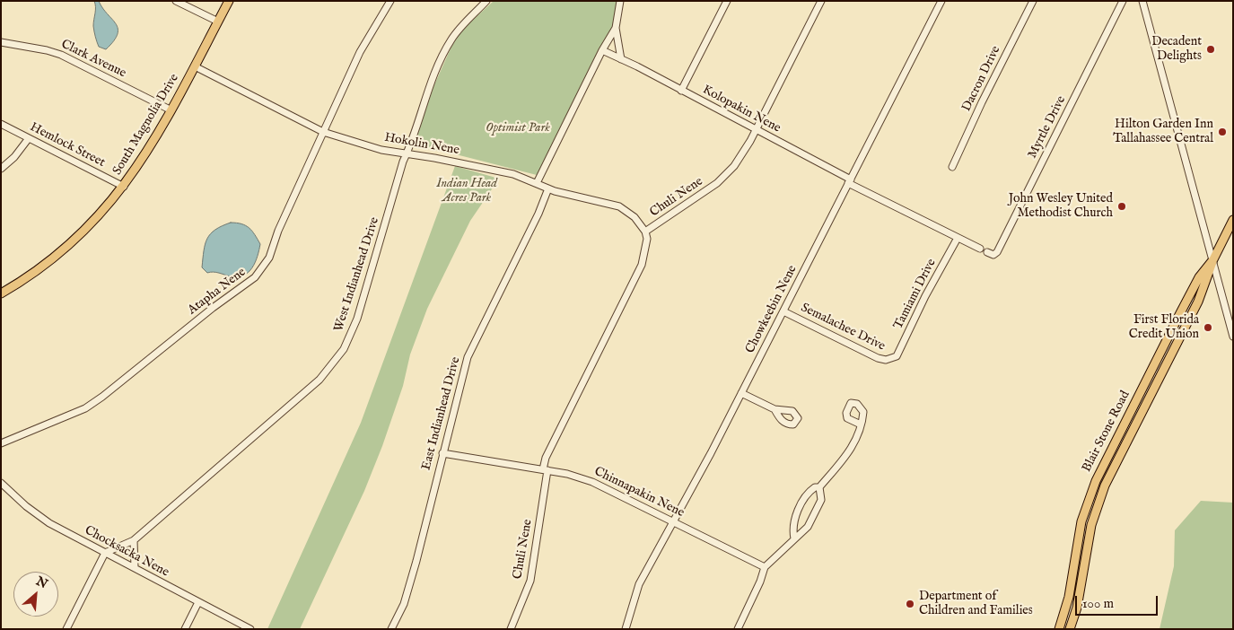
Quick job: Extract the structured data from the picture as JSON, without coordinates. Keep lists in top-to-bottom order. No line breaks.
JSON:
{"streets":{"main road":["South Magnolia Drive","Blair Stone Road"],"street":["Clark Avenue","Dacron Drive","Kolopakin Nene","Myrtle Drive","Hokolin Nene","Hemlock Street","Chuli Nene","West Indianhead Drive","Atapha Nene","Tamiami Drive","Chowkeebin Nene","Semalachee Drive","East Indianhead Drive","Chinnapakin Nene","Chocksacka Nene"]},"crossings":[["Clark Avenue","South Magnolia Drive"],["Kolopakin Nene","Chuli Nene"],["Kolopakin Nene","Tamiami Drive"],["Kolopakin Nene","Chowkeebin Nene"],["South Magnolia Drive","Hokolin Nene"],["South Magnolia Drive","Hemlock Street"],["Hokolin Nene","Chuli Nene"],["Hokolin Nene","West Indianhead Drive"],["Hokolin Nene","Atapha Nene"],["Hokolin Nene","East Indianhead Drive"],["Chuli Nene","Chinnapakin Nene"],["West Indianhead Drive","Chocksacka Nene"],["Tamiami Drive","Semalachee Drive"],["Chowkeebin Nene","Semalachee Drive"],["Chowkeebin Nene","Chinnapakin Nene"],["East Indianhead Drive","Chinnapakin Nene"]],"parks":["Optimist Park","Indian Head Acres Park"],"places":["Decadent Delights","Hilton Garden Inn Tallahassee Central","John Wesley United Methodist Church","First Florida Credit Union","Department of Children and Families"],"scale_bar":"100 m","north":"top right"}
